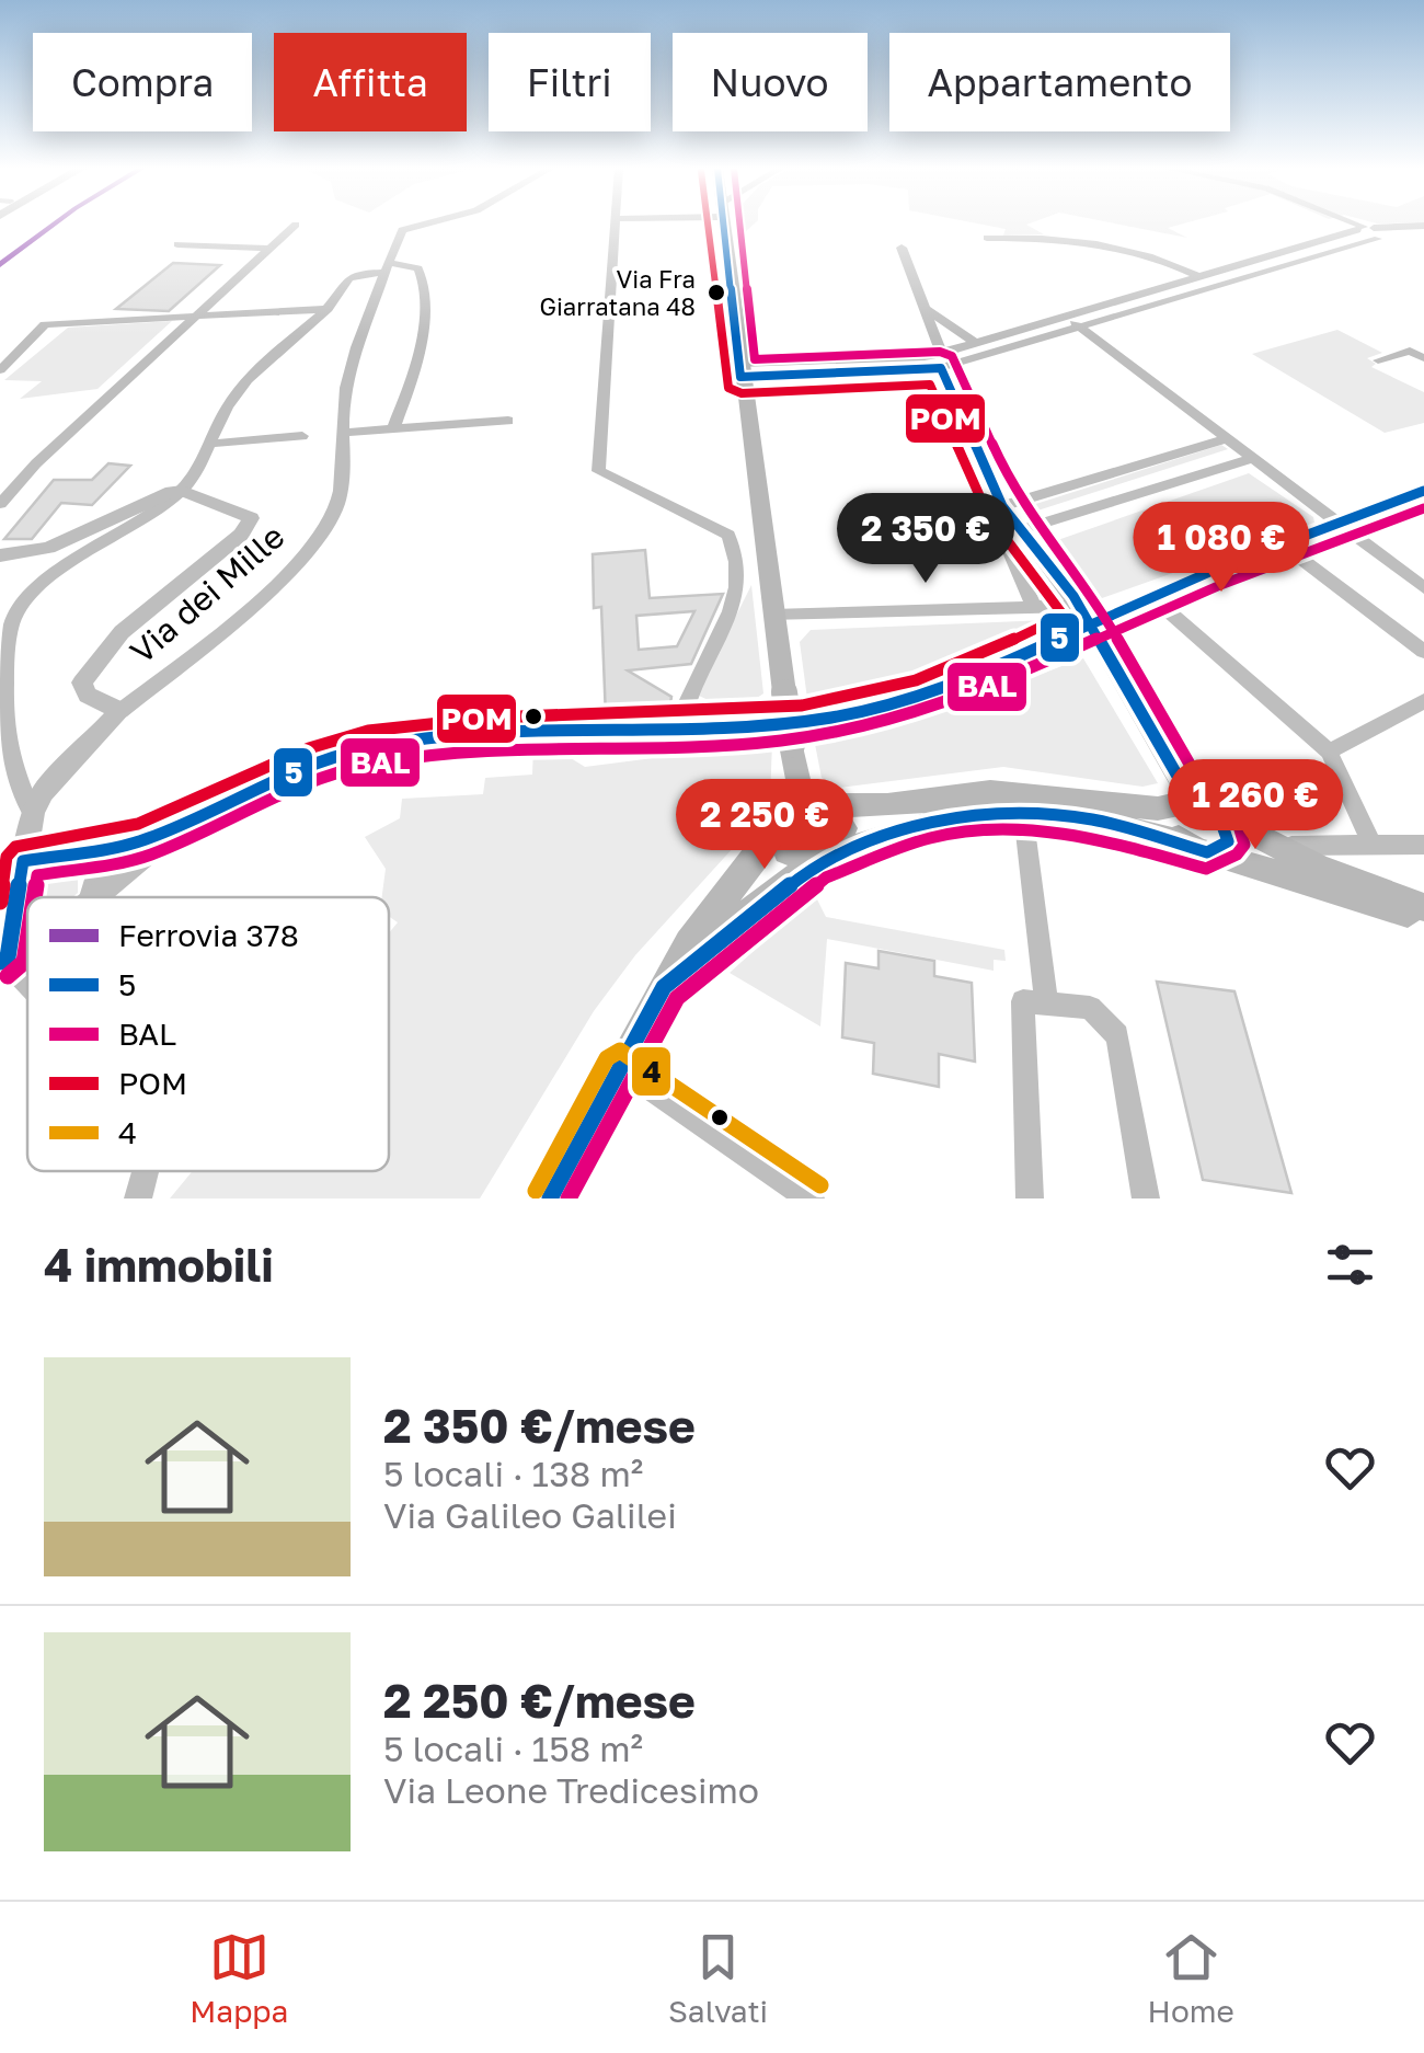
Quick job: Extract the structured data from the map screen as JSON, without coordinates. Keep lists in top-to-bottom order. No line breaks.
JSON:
{"streets":{"street":["Via dei Mille"]},"places":["Via Fra Giarratana 48"],"lines":["rail line 378","transit line 5","transit line BAL","transit line POM","transit line 4"],"legend":["Ferrovia 378","5","BAL","POM","4"],"page":{"chip":["Compra","Affitta","Filtri","Nuovo","Appartamento"],"price":["2 350 €","1 080 €","1 260 €","2 250 €"],"heading":"4 immobili","list":[{"name":"2 350 €/mese","note":"5 locali · 138 m² · Via Galileo Galilei"},{"name":"2 250 €/mese","note":"5 locali · 158 m² · Via Leone Tredicesimo"}],"tabs":["Mappa","Salvati","Home"]}}
